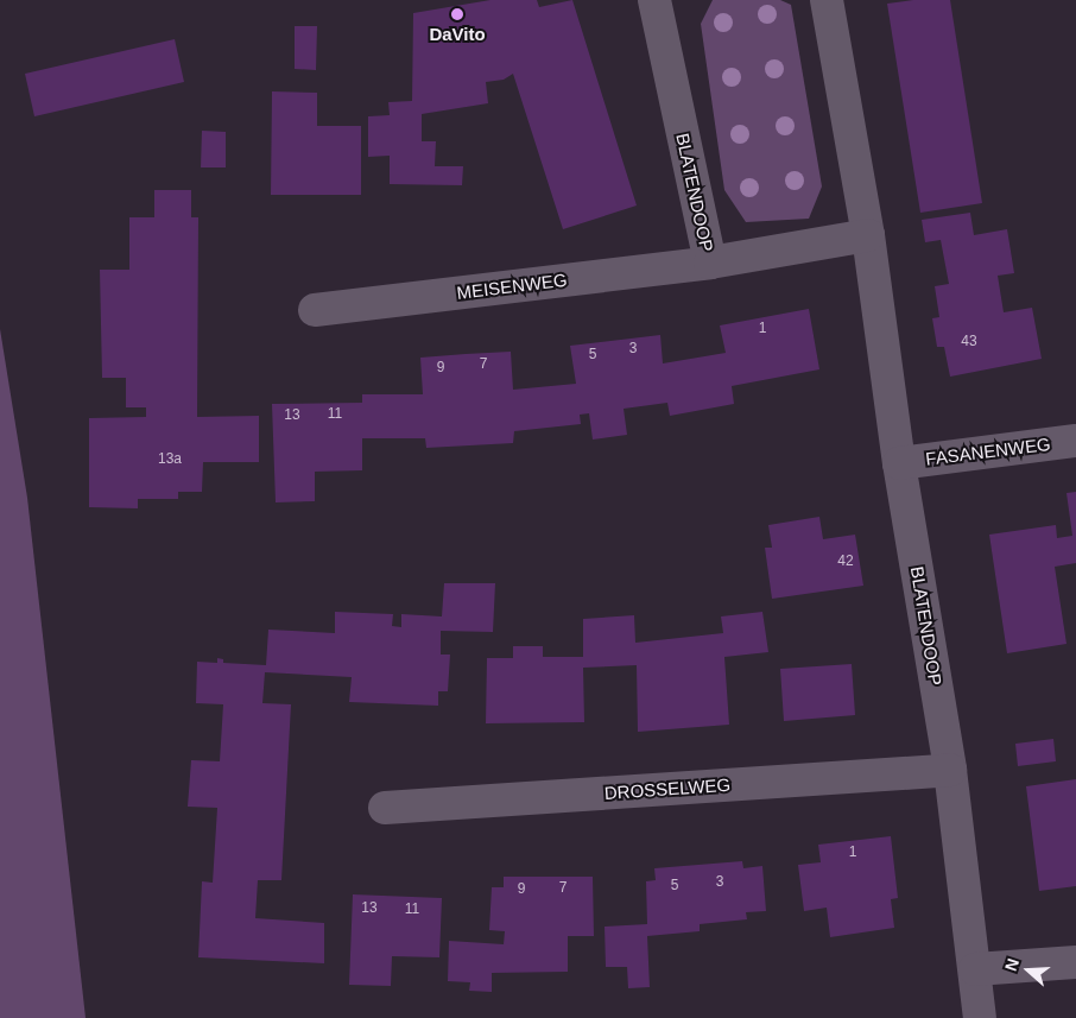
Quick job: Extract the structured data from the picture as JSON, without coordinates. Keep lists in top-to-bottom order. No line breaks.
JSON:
{"streets":{"street":["BLATENDOOP","MEISENWEG","FASANENWEG","DROSSELWEG"]},"crossings":[["BLATENDOOP","MEISENWEG"],["BLATENDOOP","FASANENWEG"],["BLATENDOOP","DROSSELWEG"]],"places":["DaVito"],"house_numbers":["1","43","3","5","7","9","11","13","13a","42","1","3","5","7","9","13","11"],"north":"left"}
